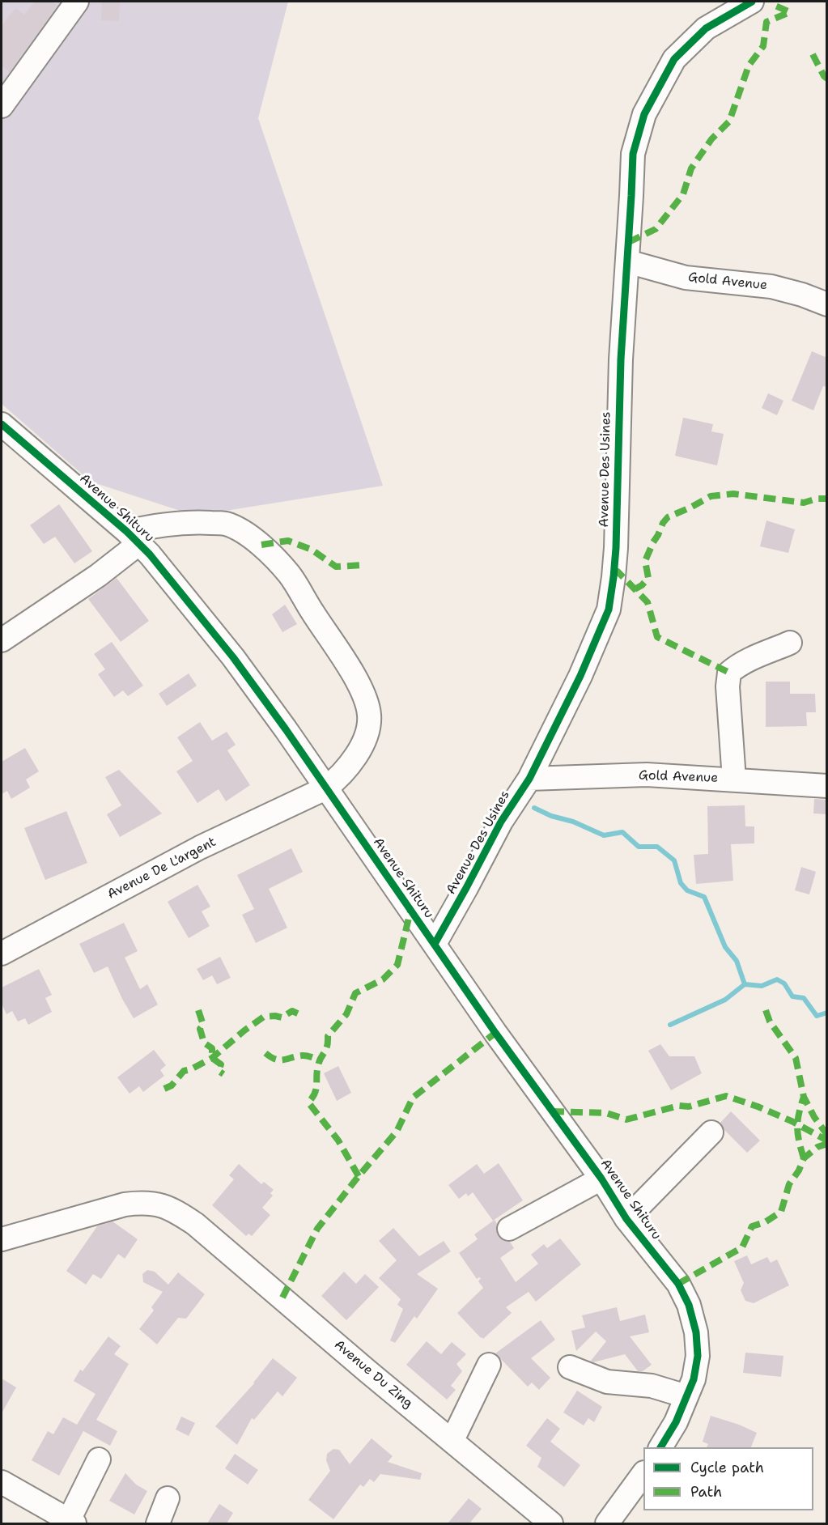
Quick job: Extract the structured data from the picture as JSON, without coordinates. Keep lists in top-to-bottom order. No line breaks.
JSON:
{"streets":{"street":["Gold Avenue","Avenue Des Usines","Avenue Shituru","Avenue De L'argent","Avenue Du Zing"]},"crossings":[["Gold Avenue","Avenue Des Usines"],["Avenue Des Usines","Avenue Shituru"],["Avenue Shituru","Avenue De L'argent"]],"legend":["Cycle path","Path"]}
